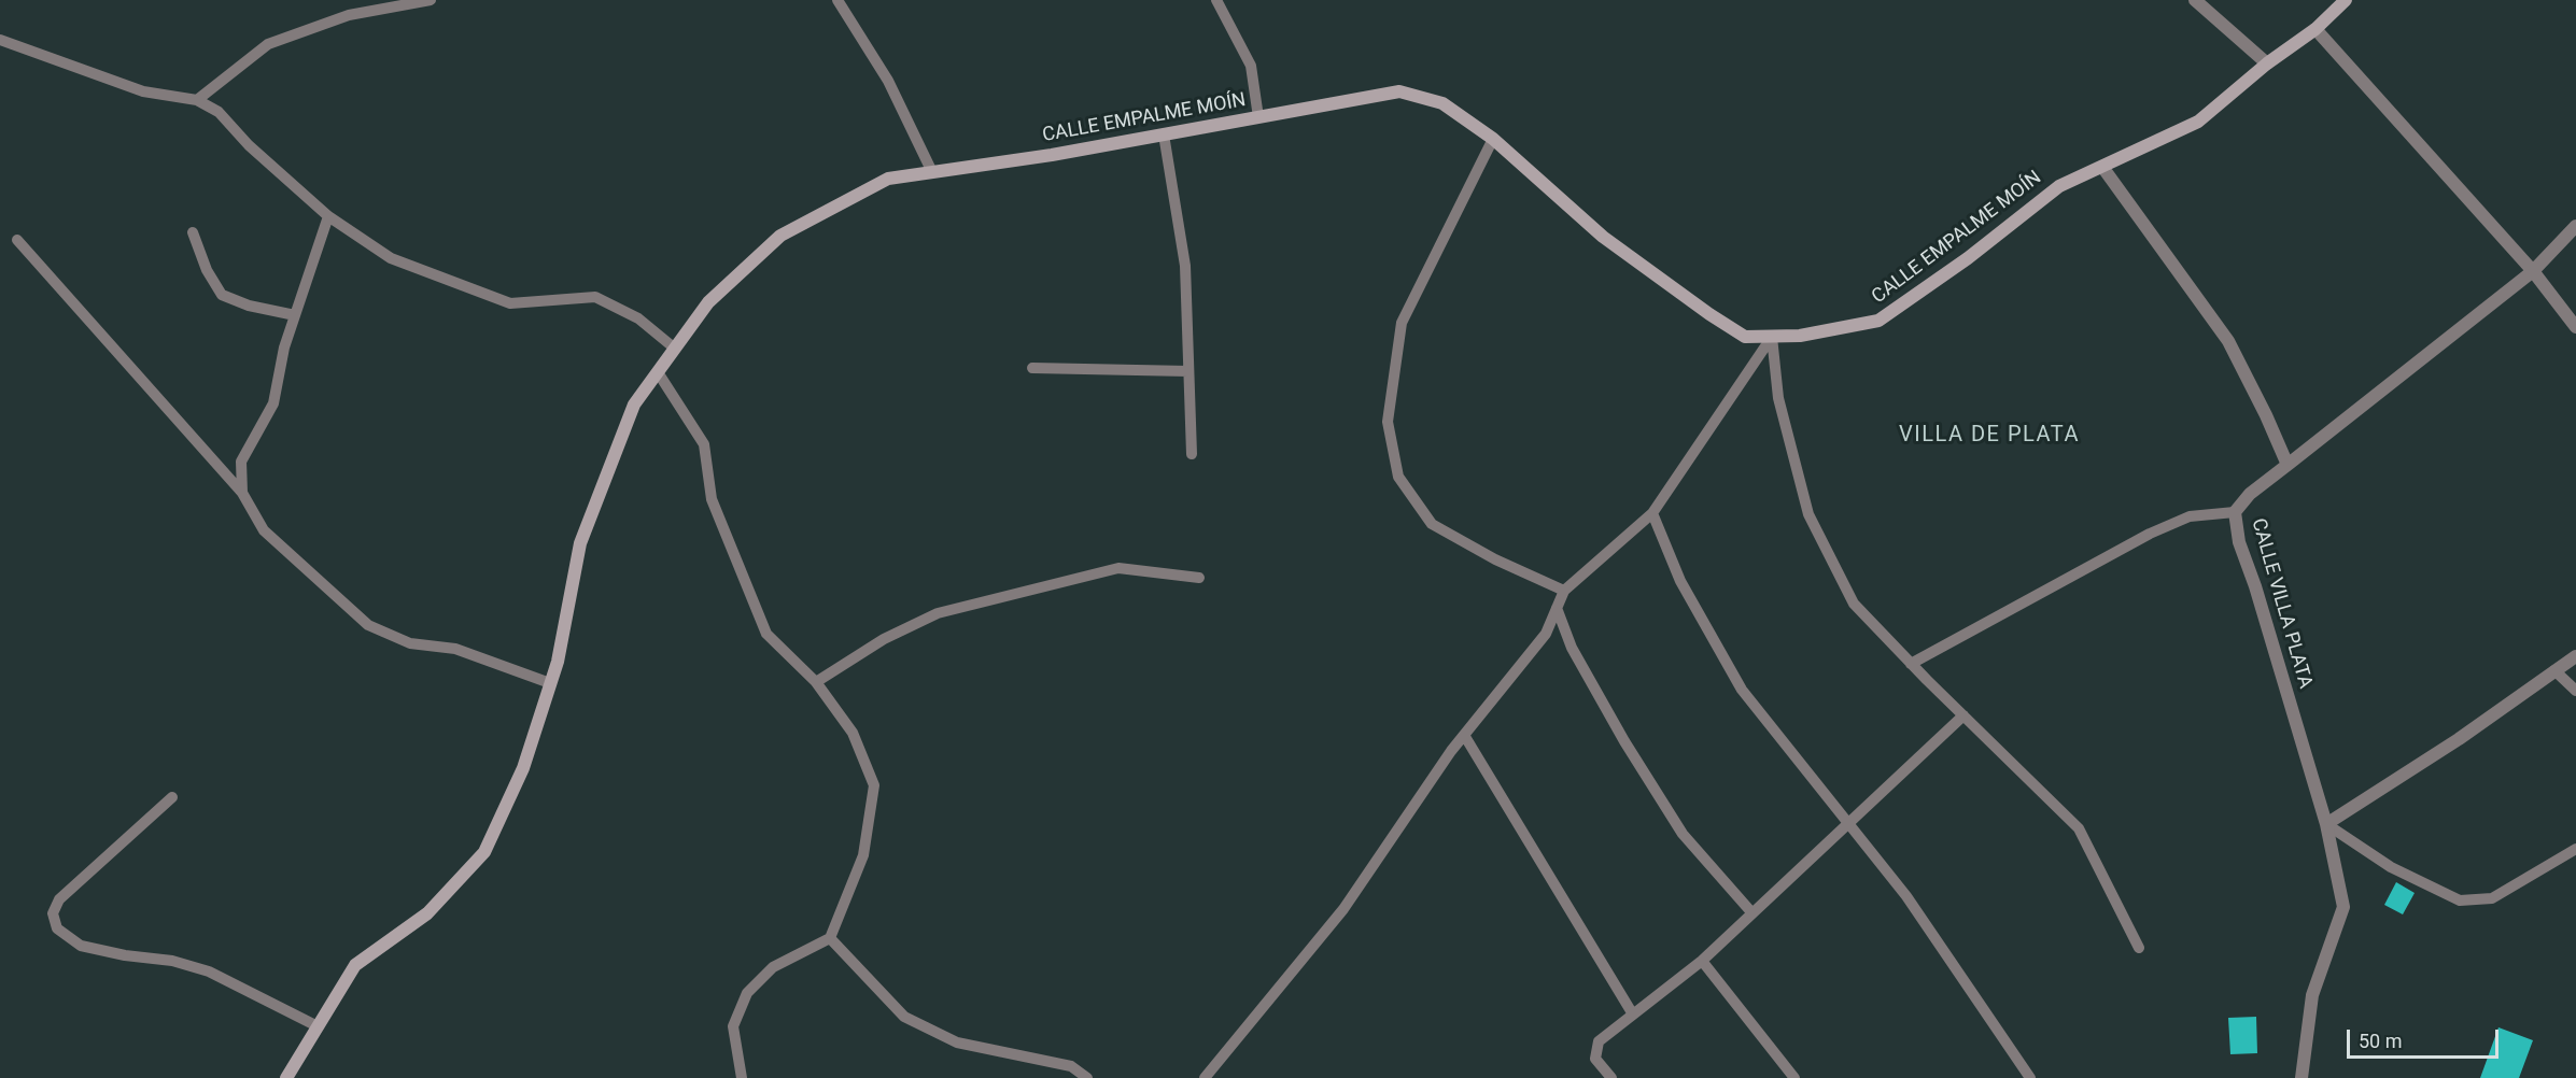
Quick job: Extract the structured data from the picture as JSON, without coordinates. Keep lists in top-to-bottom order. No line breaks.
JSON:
{"streets":{"street":["CALLE EMPALME MOÍN","CALLE VILLA PLATA"]},"districts":["VILLA DE PLATA"],"scale_bar":"50 m"}
